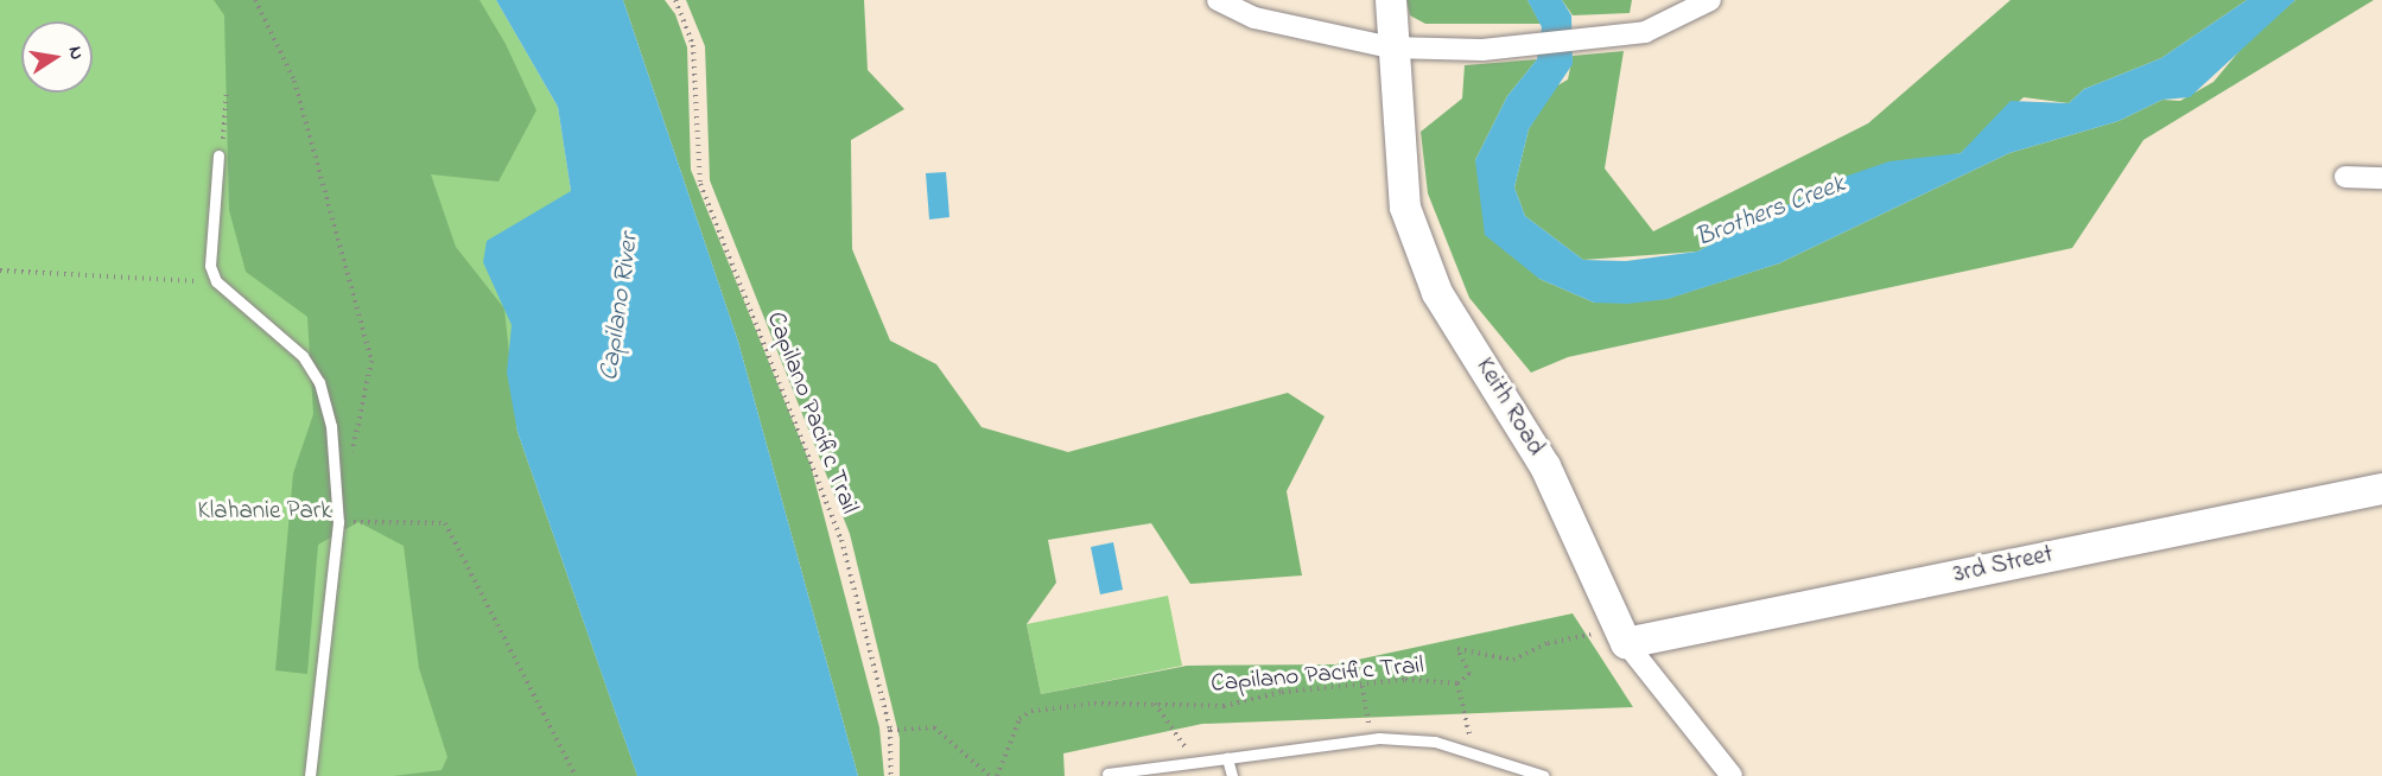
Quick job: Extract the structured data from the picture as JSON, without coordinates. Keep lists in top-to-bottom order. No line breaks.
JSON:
{"streets":{"street":["Keith Road","3rd Street"],"path":["Capilano Pacific Trail"]},"crossings":[["Keith Road","3rd Street"]],"water":["Brothers Creek","Capilano River"],"parks":["Klahanie Park"],"north":"right"}
